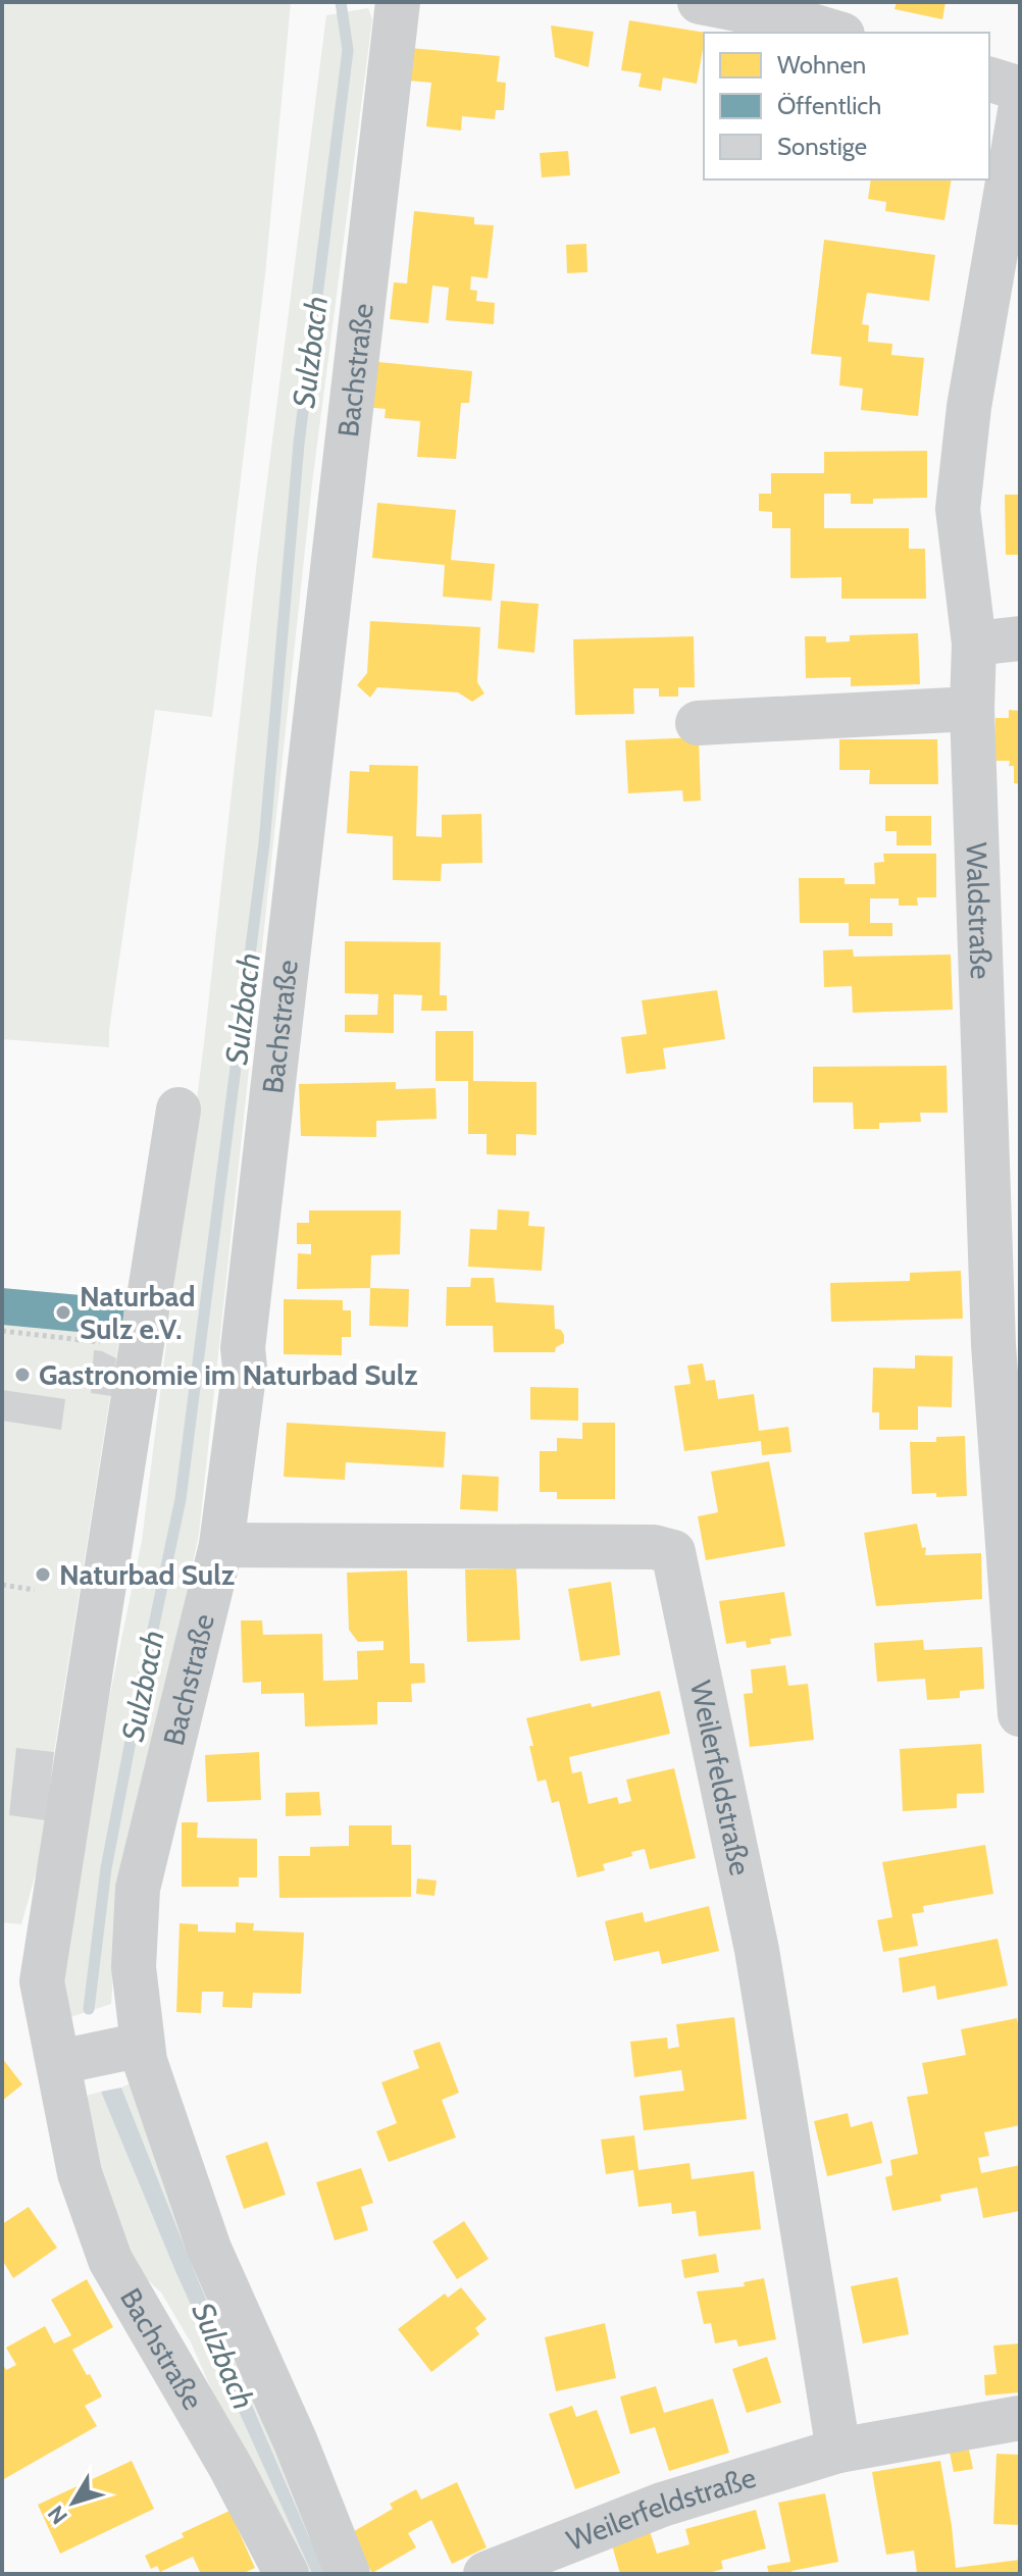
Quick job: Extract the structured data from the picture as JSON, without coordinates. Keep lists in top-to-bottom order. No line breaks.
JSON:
{"streets":{"street":["Bachstraße","Waldstraße","Weilerfeldstraße"]},"crossings":[["Bachstraße","Weilerfeldstraße"]],"water":["Sulzbach"],"places":["Naturbad Sulz e.V.","Gastronomie im Naturbad Sulz","Naturbad Sulz"],"legend":["Wohnen","Öffentlich","Sonstige"],"north":"bottom left"}
